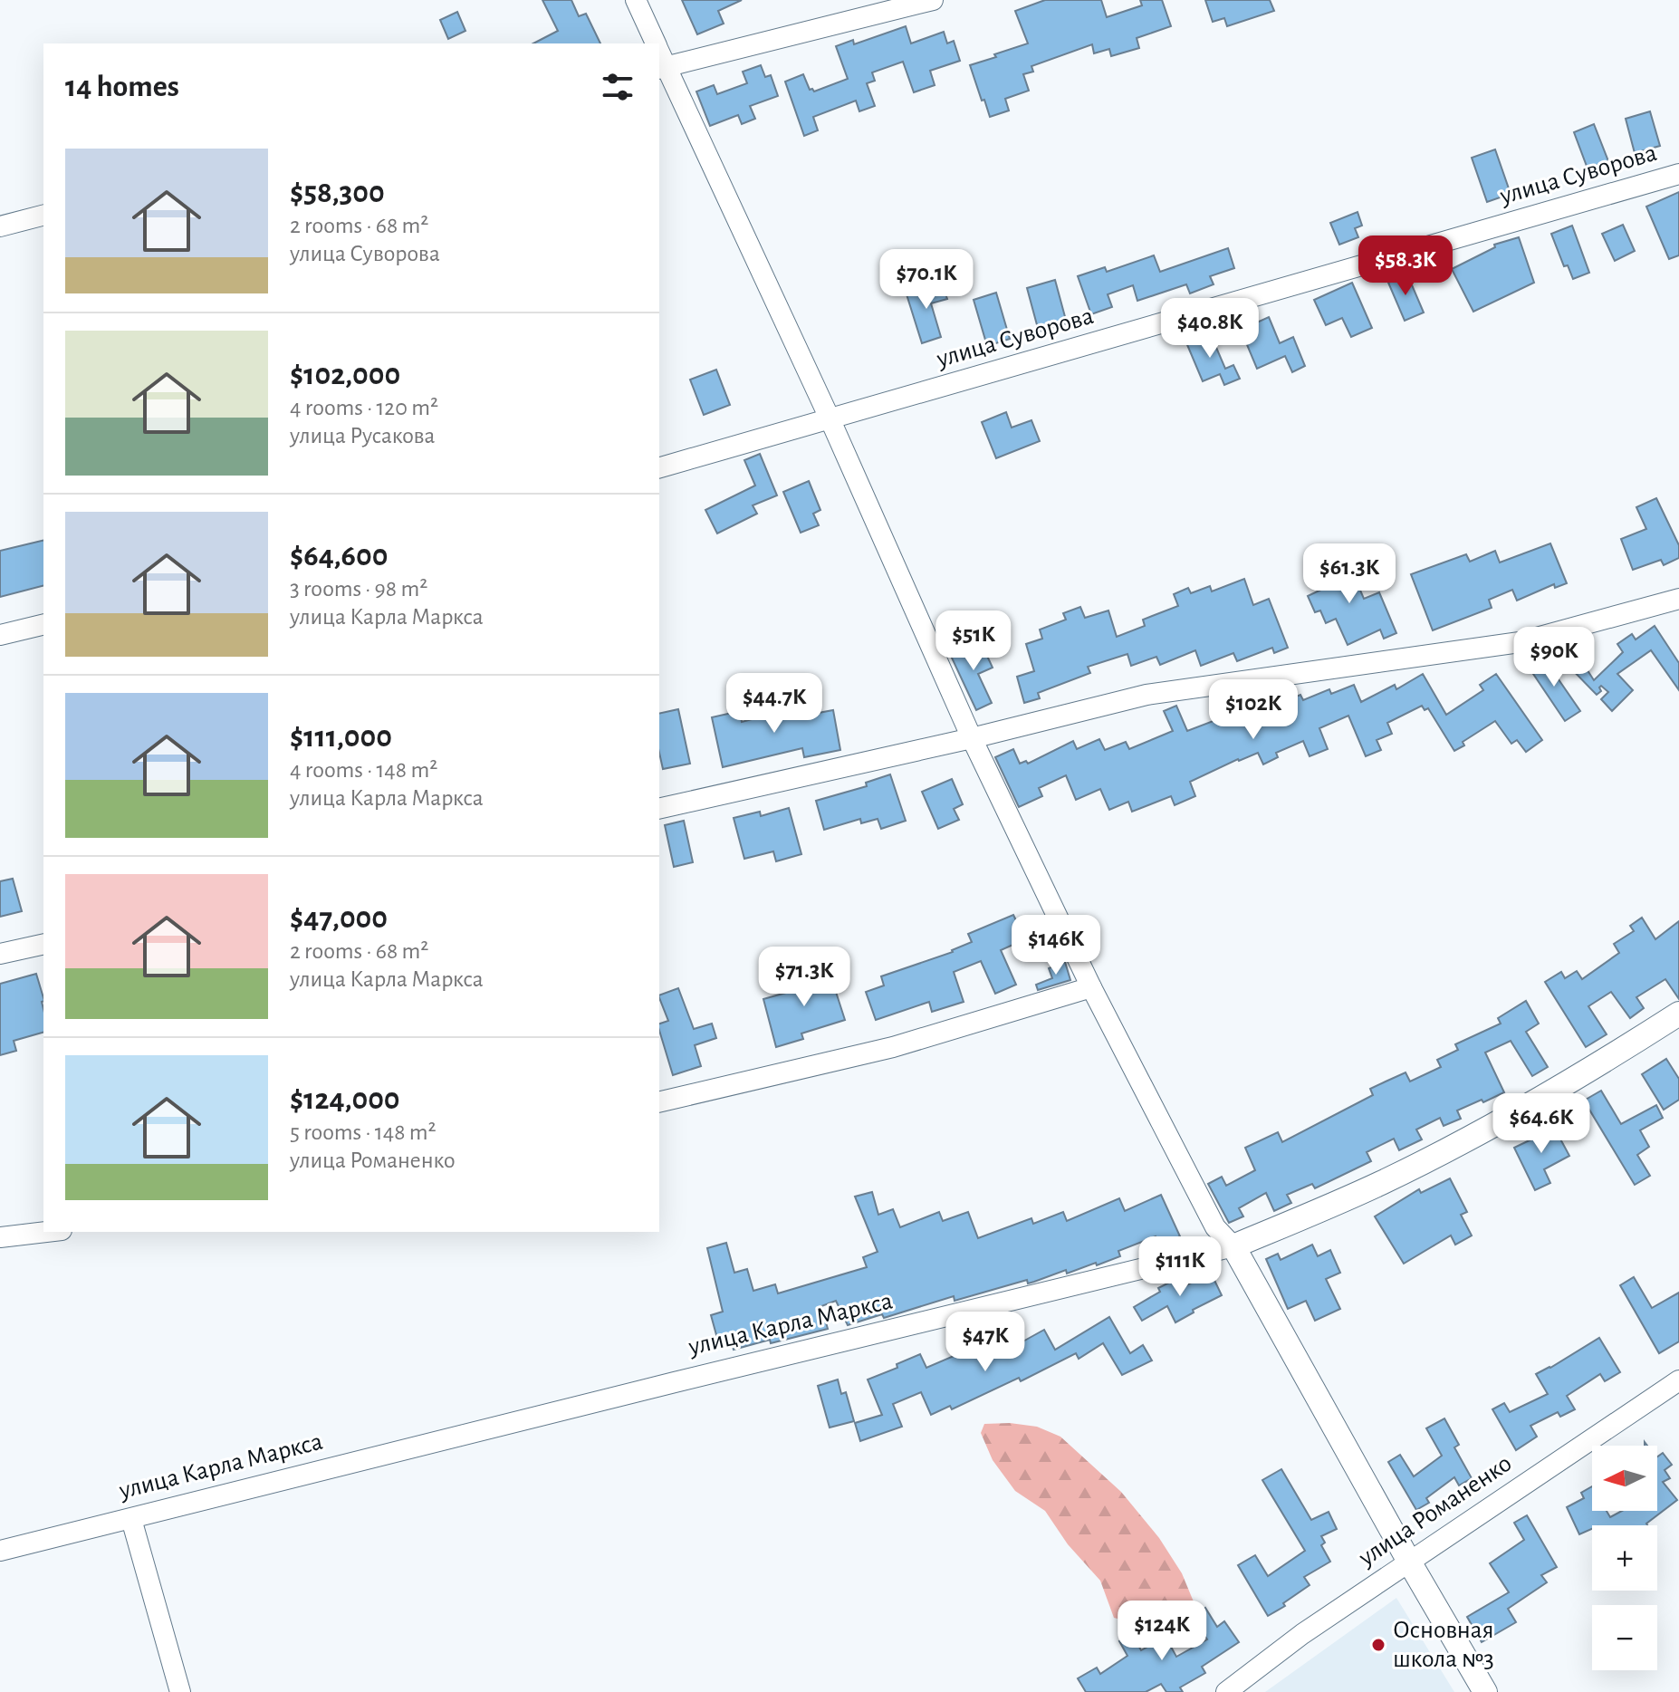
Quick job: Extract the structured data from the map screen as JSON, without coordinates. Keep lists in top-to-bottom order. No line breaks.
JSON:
{"streets":{"street":["улица Суворова","улица Карла Маркса","улица Романенко"]},"places":["Основная школа №3"],"north":"left","page":{"heading":"14 homes","list":[{"name":"$58,300","note":"2 rooms · 68 m² · улица Суворова"},{"name":"$102,000","note":"4 rooms · 120 m² · улица Русакова"},{"name":"$64,600","note":"3 rooms · 98 m² · улица Карла Маркса"},{"name":"$111,000","note":"4 rooms · 148 m² · улица Карла Маркса"},{"name":"$47,000","note":"2 rooms · 68 m² · улица Карла Маркса"},{"name":"$124,000","note":"5 rooms · 148 m² · улица Романенко"}],"price":["$58.3K","$70.1K","$40.8K","$61.3K","$51K","$90K","$44.7K","$102K","$146K","$71.3K","$64.6K","$111K","$47K","$124K"],"map_buttons":["+","−"]}}
